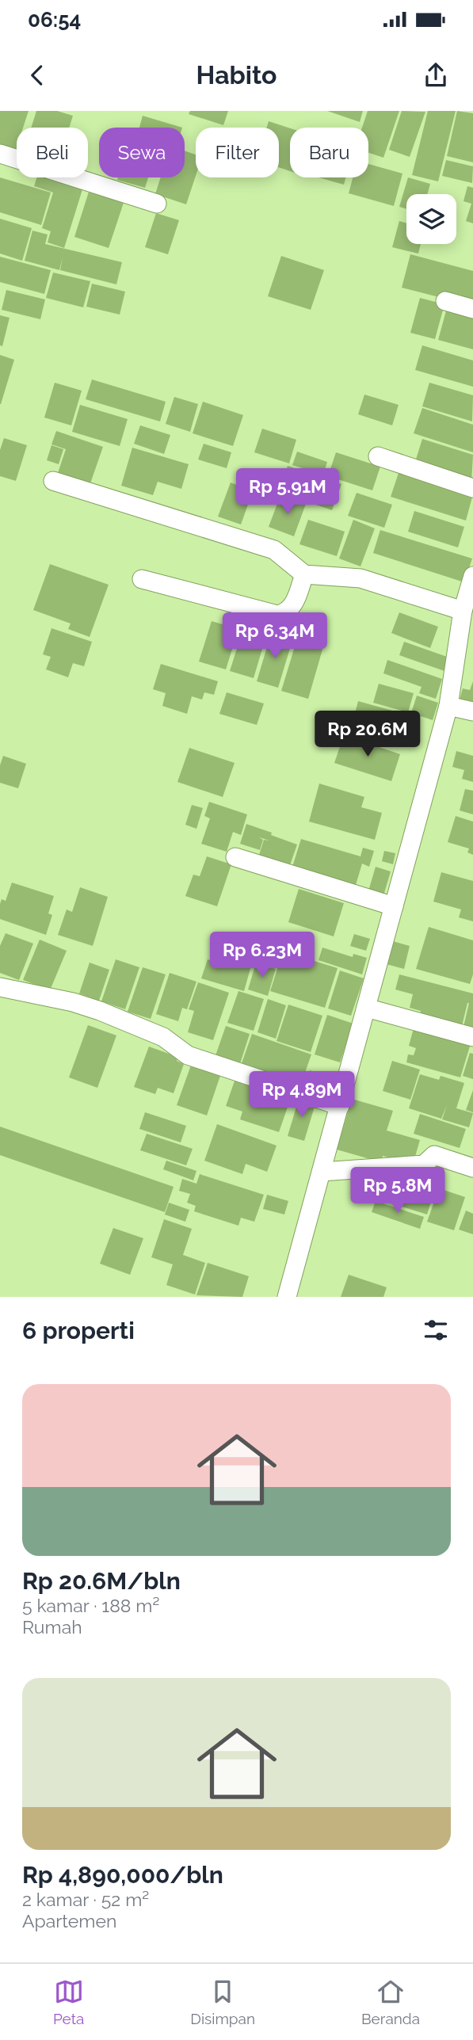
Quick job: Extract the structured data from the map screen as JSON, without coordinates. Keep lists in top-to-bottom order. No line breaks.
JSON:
{"page":{"status":"06:54","header":"Habito","chip":["Beli","Sewa","Filter","Baru"],"price":["Rp 5.91M","Rp 6.34M","Rp 20.6M","Rp 6.23M","Rp 4.89M","Rp 5.8M"],"heading":"6 properti","list":[{"name":"Rp 20.6M/bln","note":"5 kamar · 188 m² · Rumah"},{"name":"Rp 4,890,000/bln","note":"2 kamar · 52 m² · Apartemen"}],"tabs":["Peta","Disimpan","Beranda"]}}
